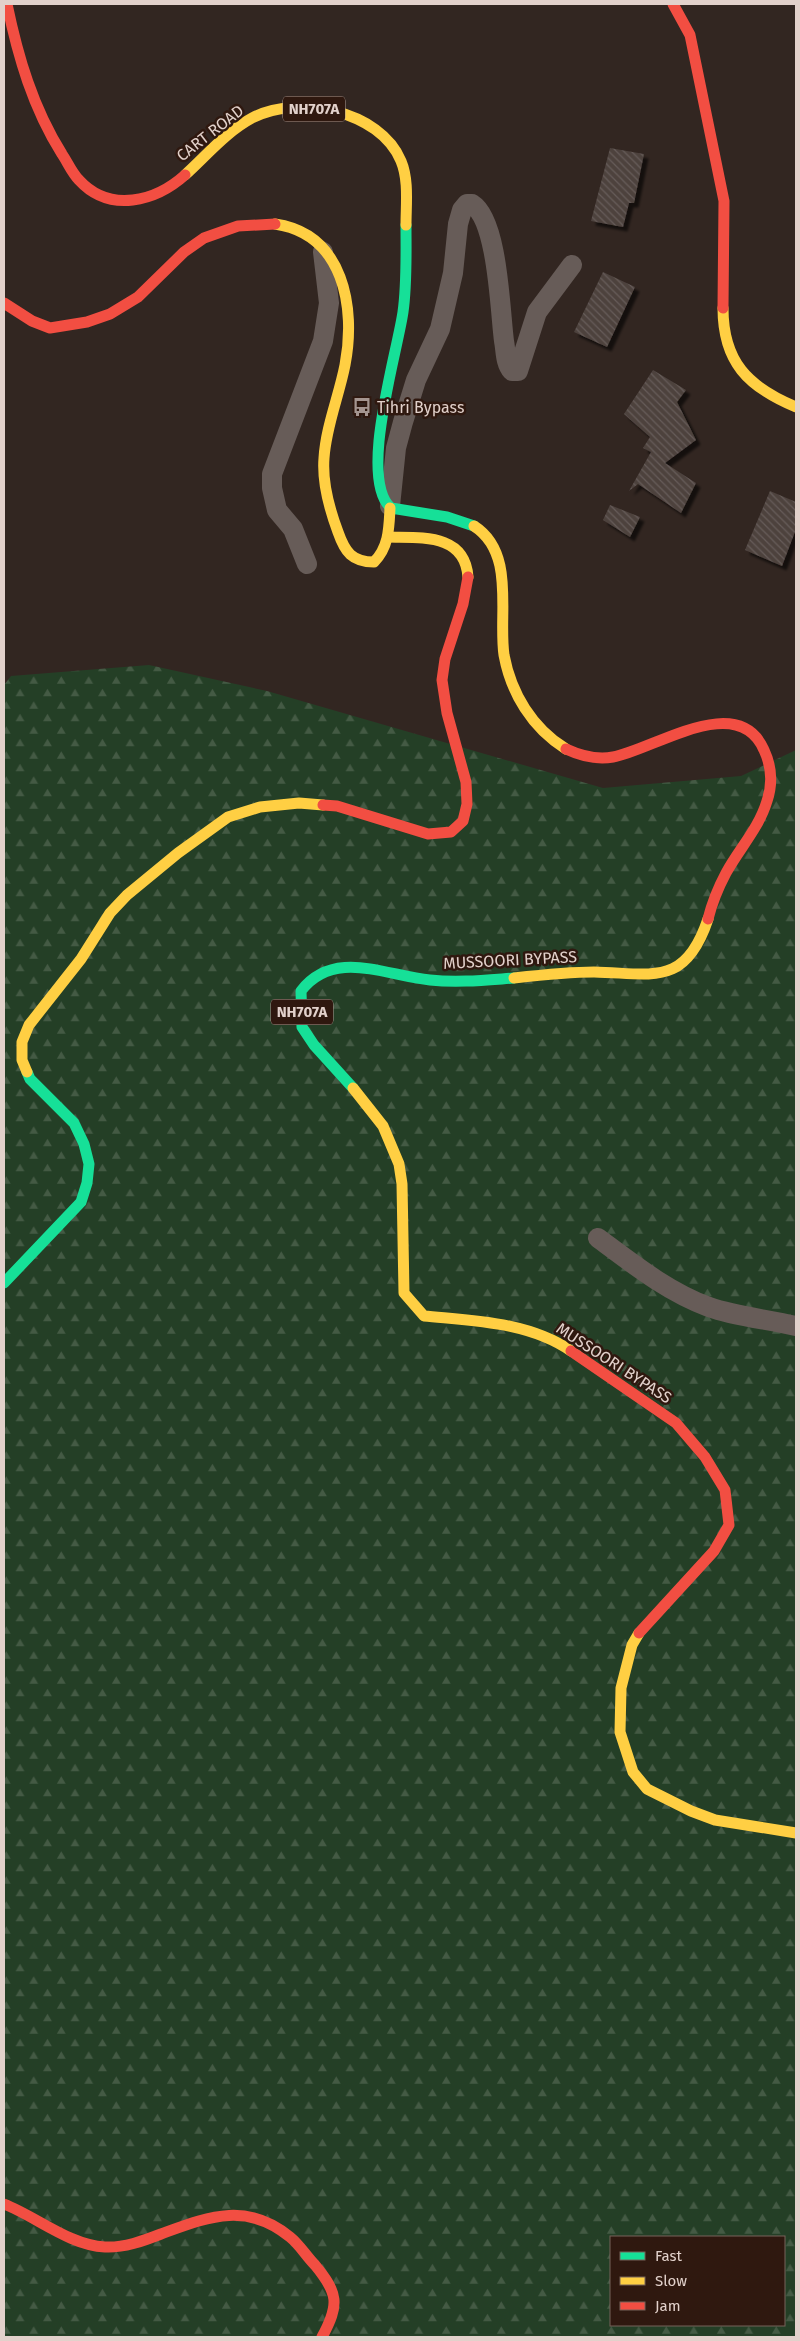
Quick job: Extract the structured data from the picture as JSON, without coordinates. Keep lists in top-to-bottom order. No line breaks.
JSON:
{"streets":{"main road":["NH707A","CART ROAD","MUSSOORI BYPASS"]},"crossings":[["CART ROAD","MUSSOORI BYPASS"]],"places":{"bus stop":["Tihri Bypass"]},"legend":["Fast","Slow","Jam"]}
